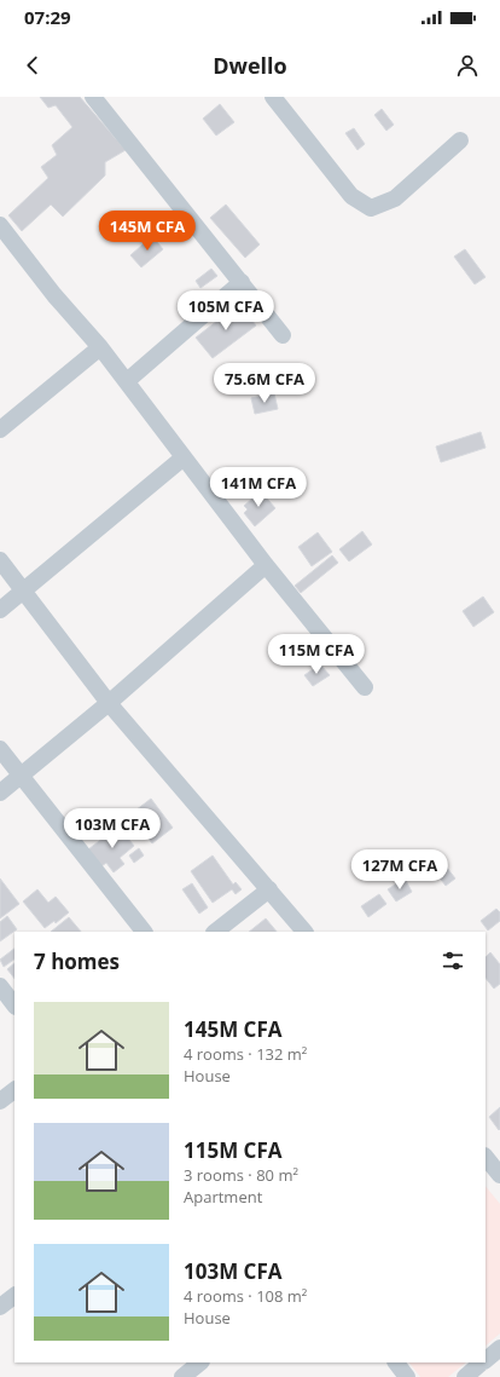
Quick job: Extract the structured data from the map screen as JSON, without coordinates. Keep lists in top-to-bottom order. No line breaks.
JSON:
{"page":{"status":"07:29","header":"Dwello","price":["145M CFA","105M CFA","75.6M CFA","141M CFA","115M CFA","103M CFA","127M CFA"],"heading":"7 homes","list":[{"name":"145M CFA","note":"4 rooms · 132 m² · House"},{"name":"115M CFA","note":"3 rooms · 80 m² · Apartment"},{"name":"103M CFA","note":"4 rooms · 108 m² · House"}]}}
